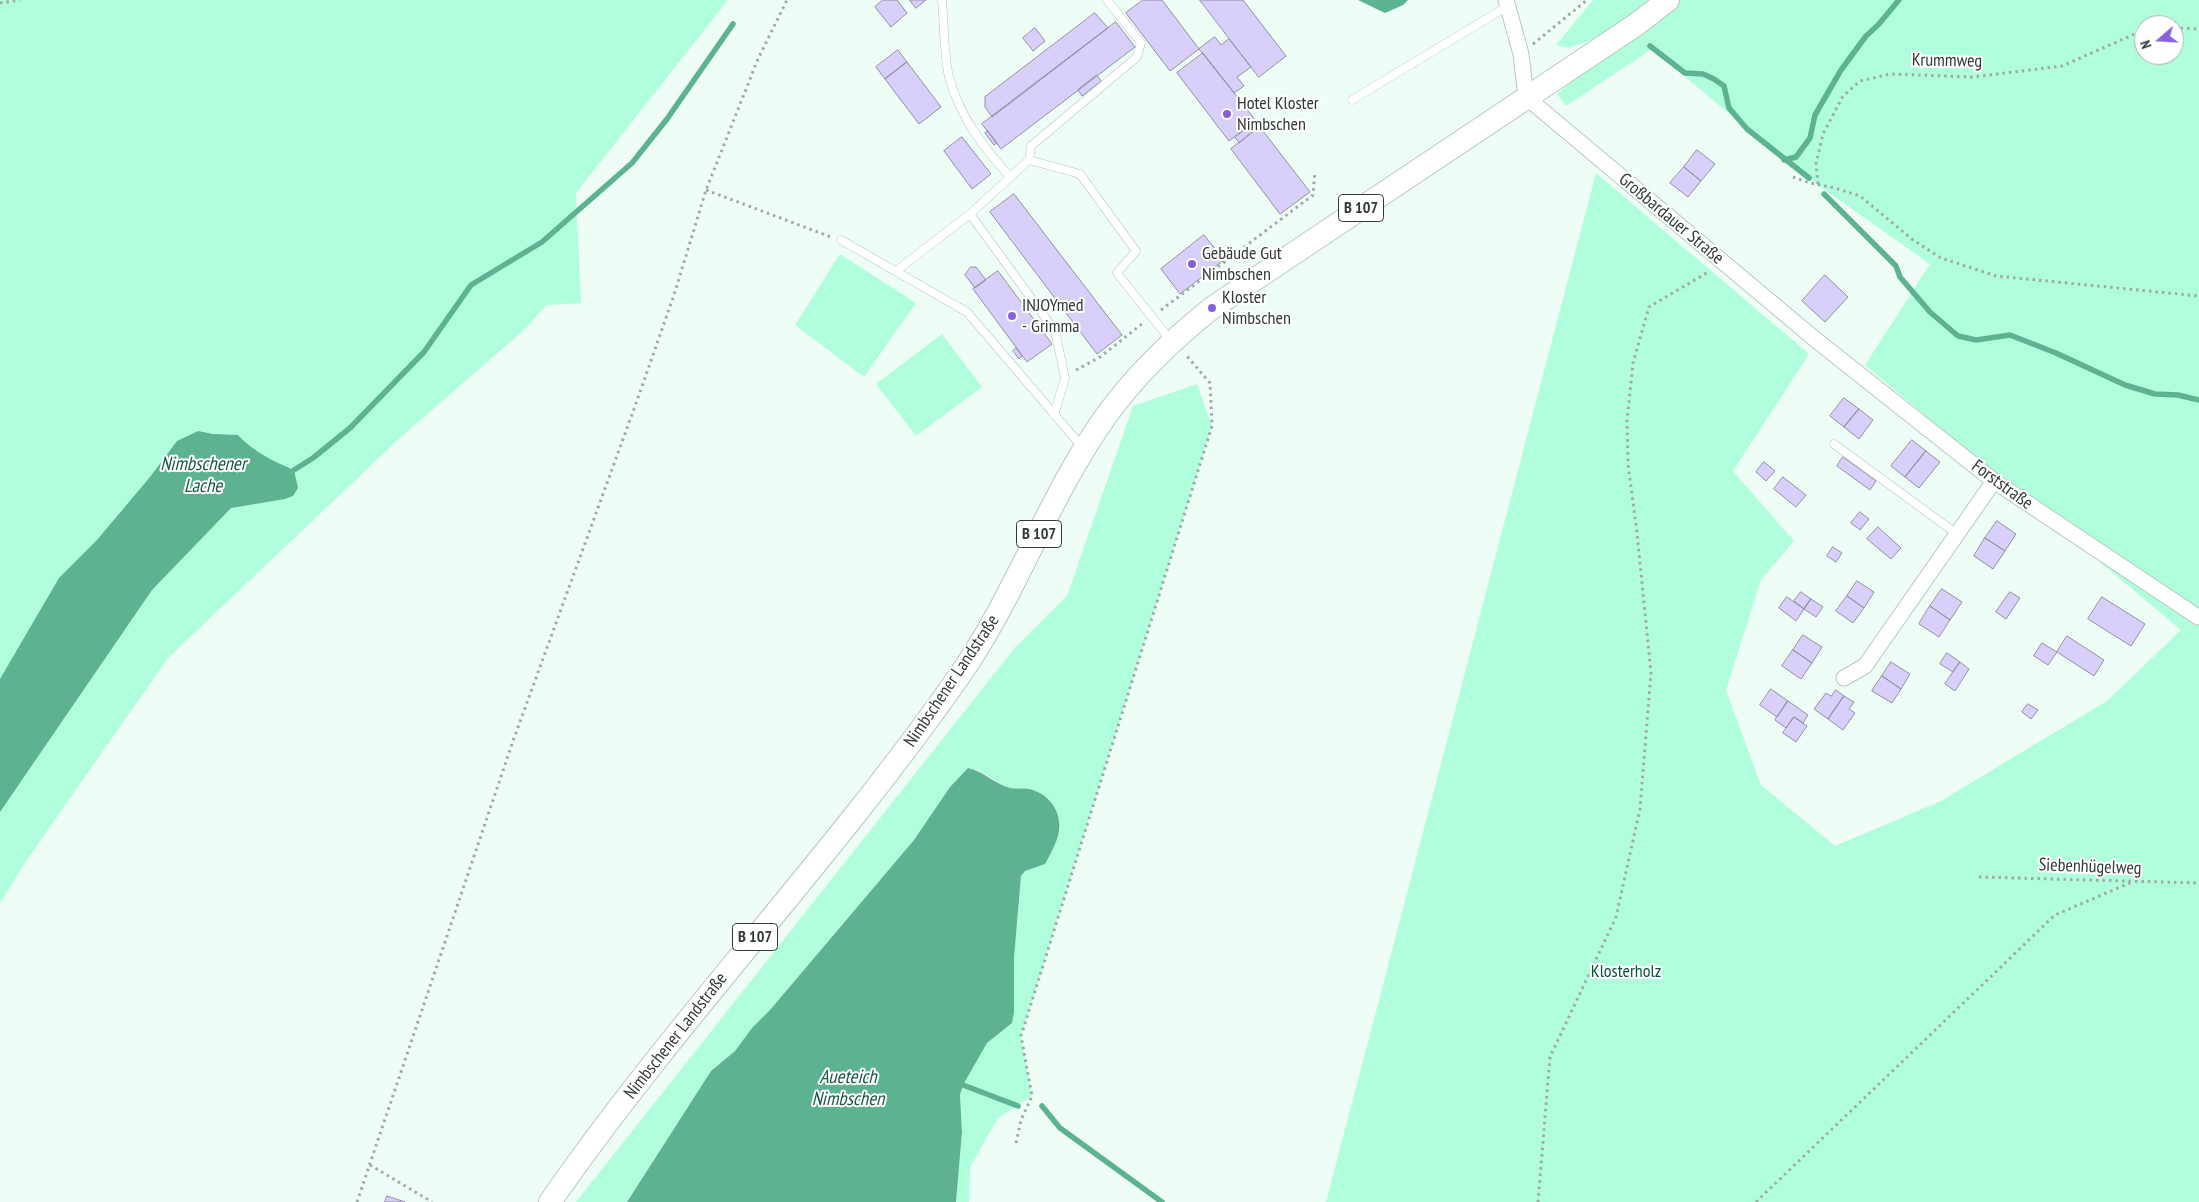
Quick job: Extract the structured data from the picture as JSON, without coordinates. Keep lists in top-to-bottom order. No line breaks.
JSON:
{"streets":{"main road":["B 107","Nimbschener Landstraße"],"street":["Großbardauer Straße","Forststraße"],"path":["Krummweg","Siebenhügelweg"]},"crossings":[["Großbardauer Straße","Forststraße"],["Großbardauer Straße","Nimbschener Landstraße"]],"water":["Nimbschener Lache","Aueteich Nimbschen"],"parks":["Klosterholz"],"places":["Hotel Kloster Nimbschen","Gebäude Gut Nimbschen","Kloster Nimbschen","INJOYmed - Grimma"],"north":"left"}
